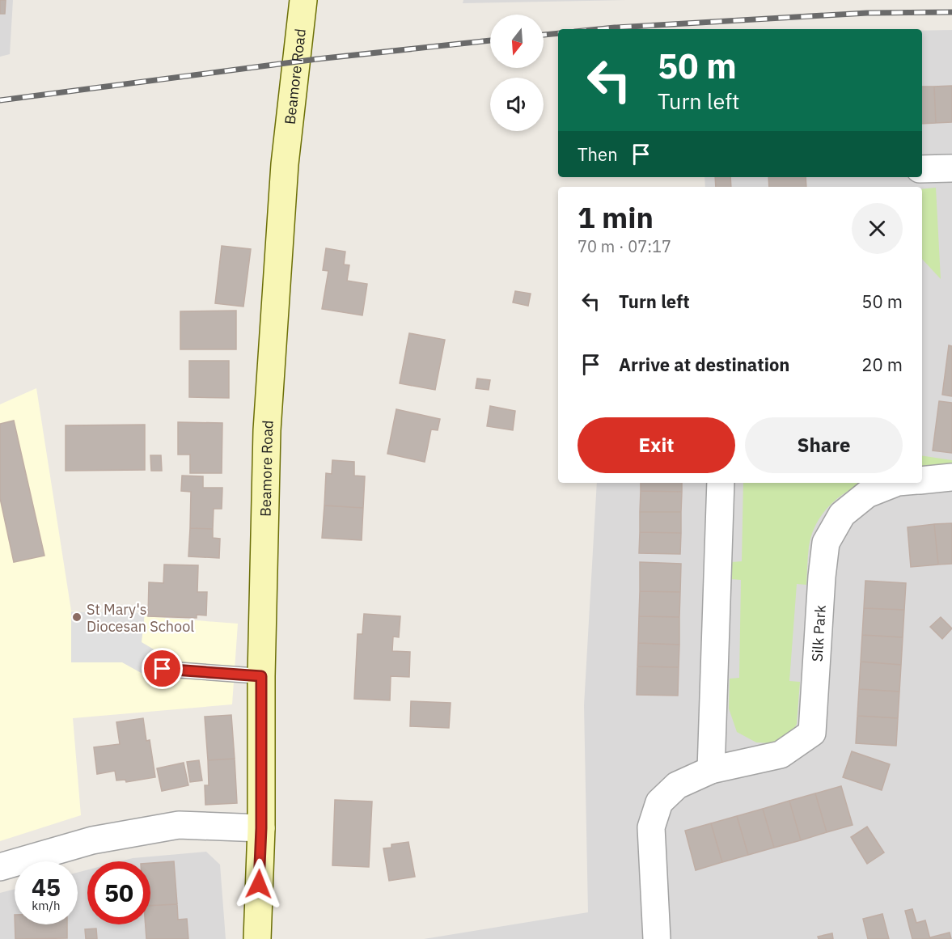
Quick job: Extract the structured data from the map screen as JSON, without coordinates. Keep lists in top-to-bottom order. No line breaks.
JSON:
{"streets":{"main road":["Beamore Road"],"street":["Silk Park"]},"places":["St Mary's Diocesan School"],"north":"bottom","page":{"turn":["50 m","Turn left"],"then":"Then","heading":["1 min","70 m · 07:17"],"list":[{"name":"Turn left","value":"50 m"},{"name":"Arrive at destination","value":"20 m"}],"buttons":["Exit","Share"],"speed":"45 km/h","limit":"50"}}
